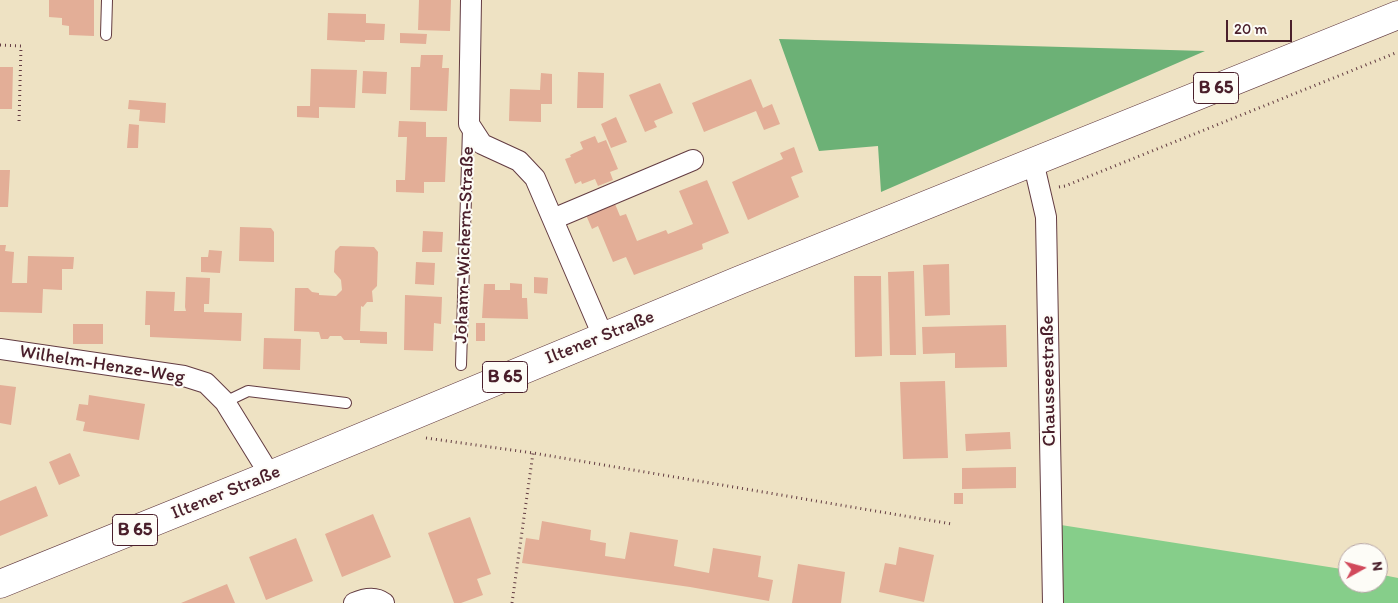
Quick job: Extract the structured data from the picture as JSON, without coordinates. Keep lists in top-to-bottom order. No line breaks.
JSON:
{"streets":{"main road":["B 65","Iltener Straße"],"street":["Johann-Wichern-Straße","Wilhelm-Henze-Weg","Chausseestraße"]},"crossings":[["B 65","Iltener Straße"],["B 65","Chausseestraße"],["Johann-Wichern-Straße","Iltener Straße"],["Iltener Straße","Wilhelm-Henze-Weg"],["Iltener Straße","Chausseestraße"]],"scale_bar":"20 m","north":"right"}
